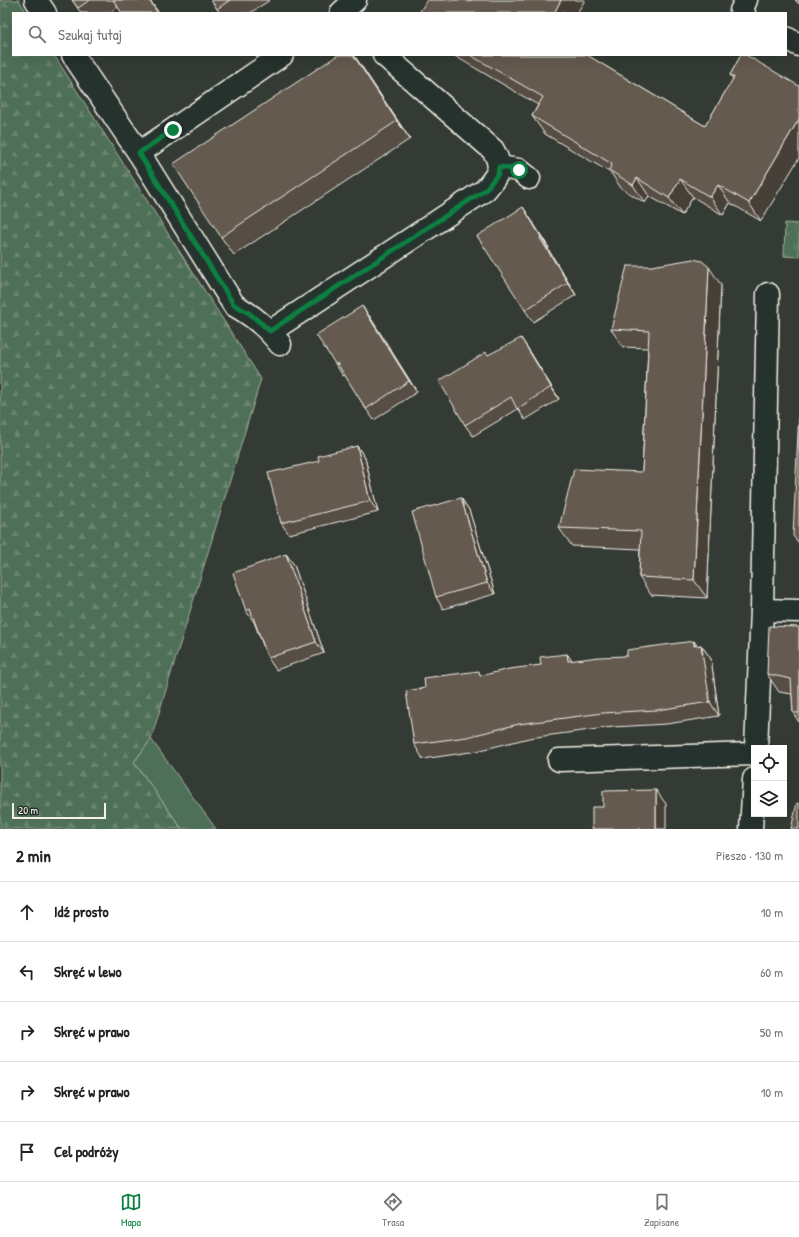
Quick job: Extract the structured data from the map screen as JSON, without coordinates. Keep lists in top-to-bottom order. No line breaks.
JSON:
{"scale_bar":"20 m","page":{"search":"Szukaj tutaj","scale":"20 m","heading":["2 min","Pieszo · 130 m"],"list":[["Idź prosto","10 m"],["Skręć w lewo","60 m"],["Skręć w prawo","50 m"],["Skręć w prawo","10 m"],"Cel podróży"],"nav":["Mapa","Trasa","Zapisane"]}}
